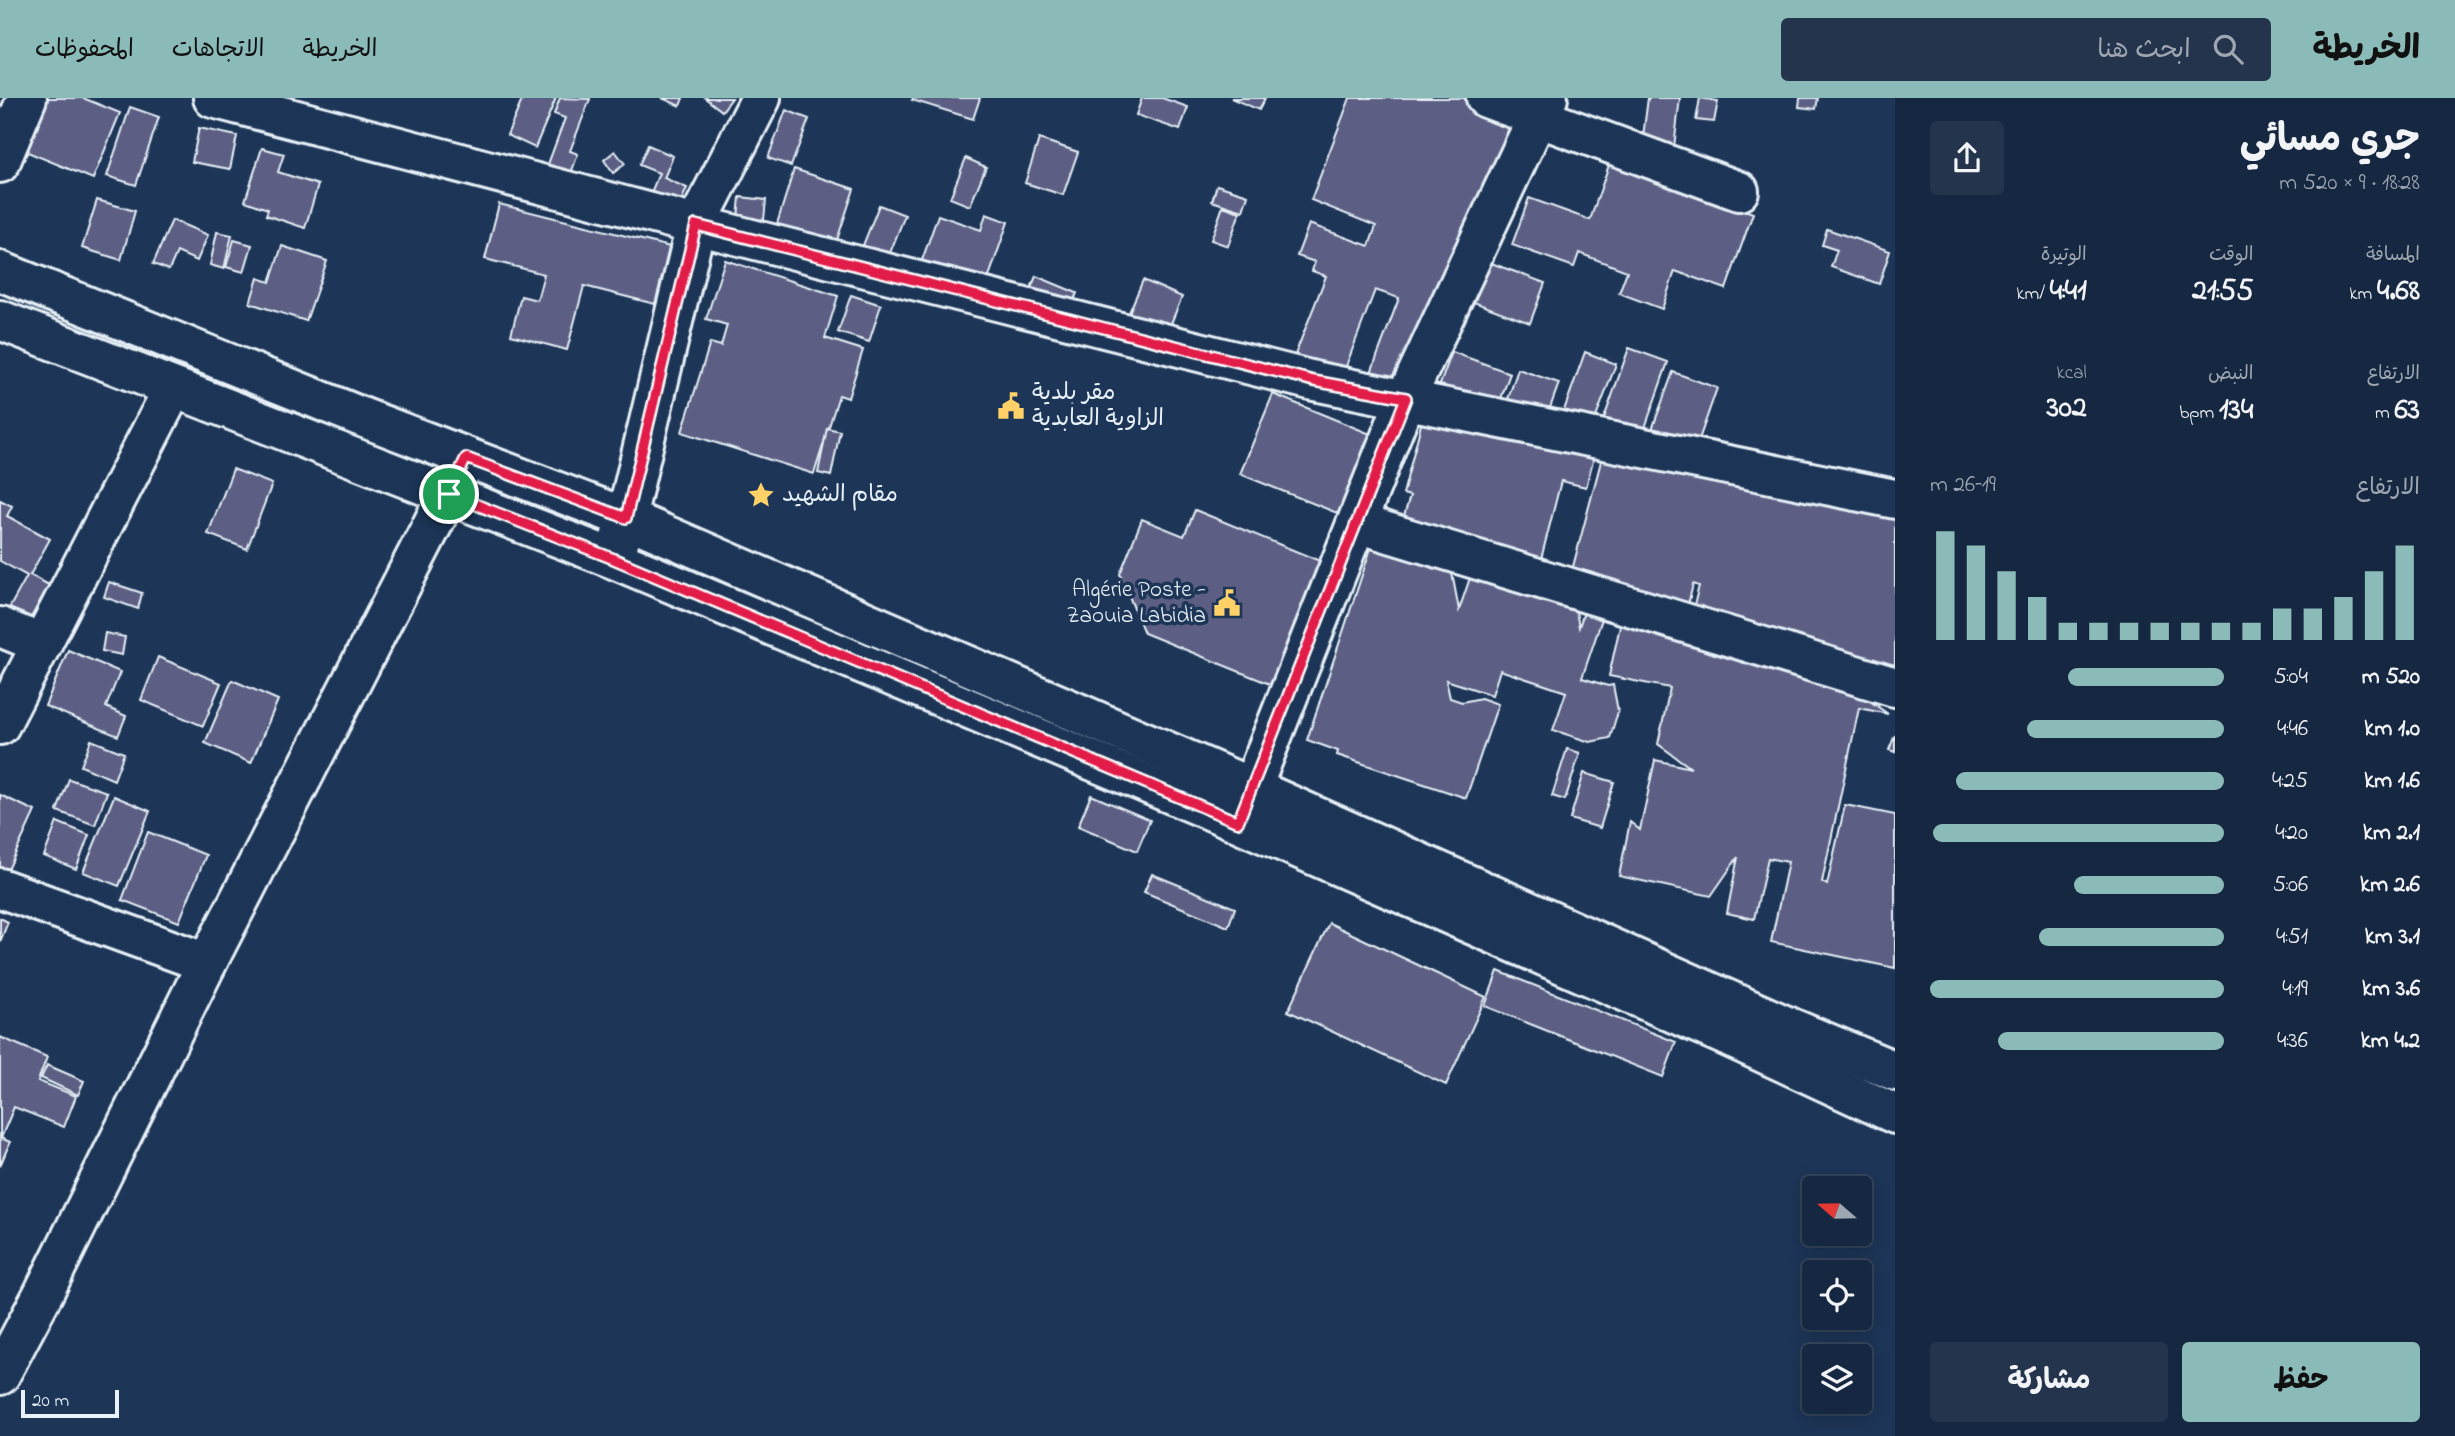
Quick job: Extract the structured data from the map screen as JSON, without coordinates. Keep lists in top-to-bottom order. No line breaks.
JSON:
{"places":{"public building":["مقر بلدية الزاوية العابدية","Algérie Poste - Zaouia Labidia"],"place":["مقام الشهيد"]},"scale_bar":"20 m","north":"left","page":{"header":"الخريطة","search":"ابحث هنا","nav":["الخريطة","الاتجاهات","المحفوظات"],"heading":["جري مسائي","18:28 · 9 × 520 m"],"stats":[["المسافة","4.68 km"],["الوقت","21:55"],["الوتيرة","4:41 /km"],["الارتفاع","63 m"],["النبض","134 bpm"],["kcal","302"]],"chart":["الارتفاع","19–26 m"],"list":[{"name":"520 m","note":"5:04"},{"name":"1.0 km","note":"4:46"},{"name":"1.6 km","note":"4:25"},{"name":"2.1 km","note":"4:20"},{"name":"2.6 km","note":"5:06"},{"name":"3.1 km","note":"4:51"},{"name":"3.6 km","note":"4:19"},{"name":"4.2 km","note":"4:36"}],"buttons":["حفظ","مشاركة"],"scale":"20 m"}}
